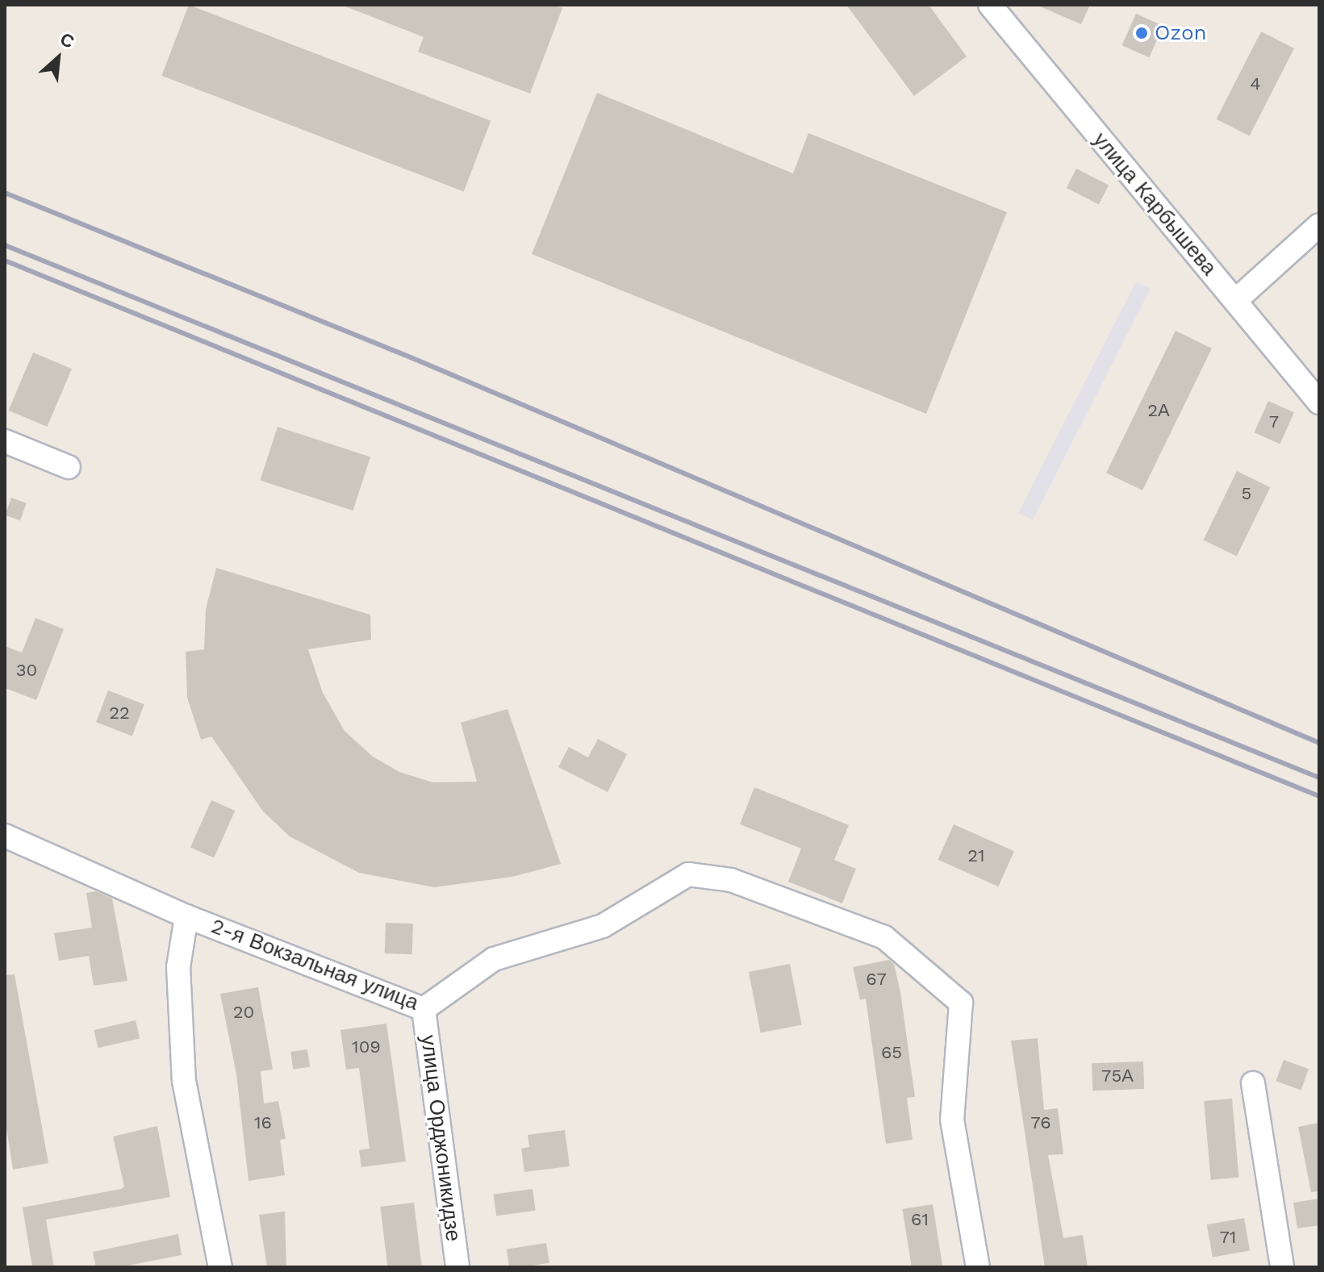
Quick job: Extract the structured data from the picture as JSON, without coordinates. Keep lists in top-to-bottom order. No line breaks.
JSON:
{"streets":{"street":["улица Карбышева","2-я Вокзальная улица","улица Орджоникидзе"]},"crossings":[["2-я Вокзальная улица","улица Орджоникидзе"]],"places":["Ozon"],"house_numbers":["4","2А","7","5","30","22","21","67","20","109","65","75А","16","76","61","71"],"north":"top right"}
